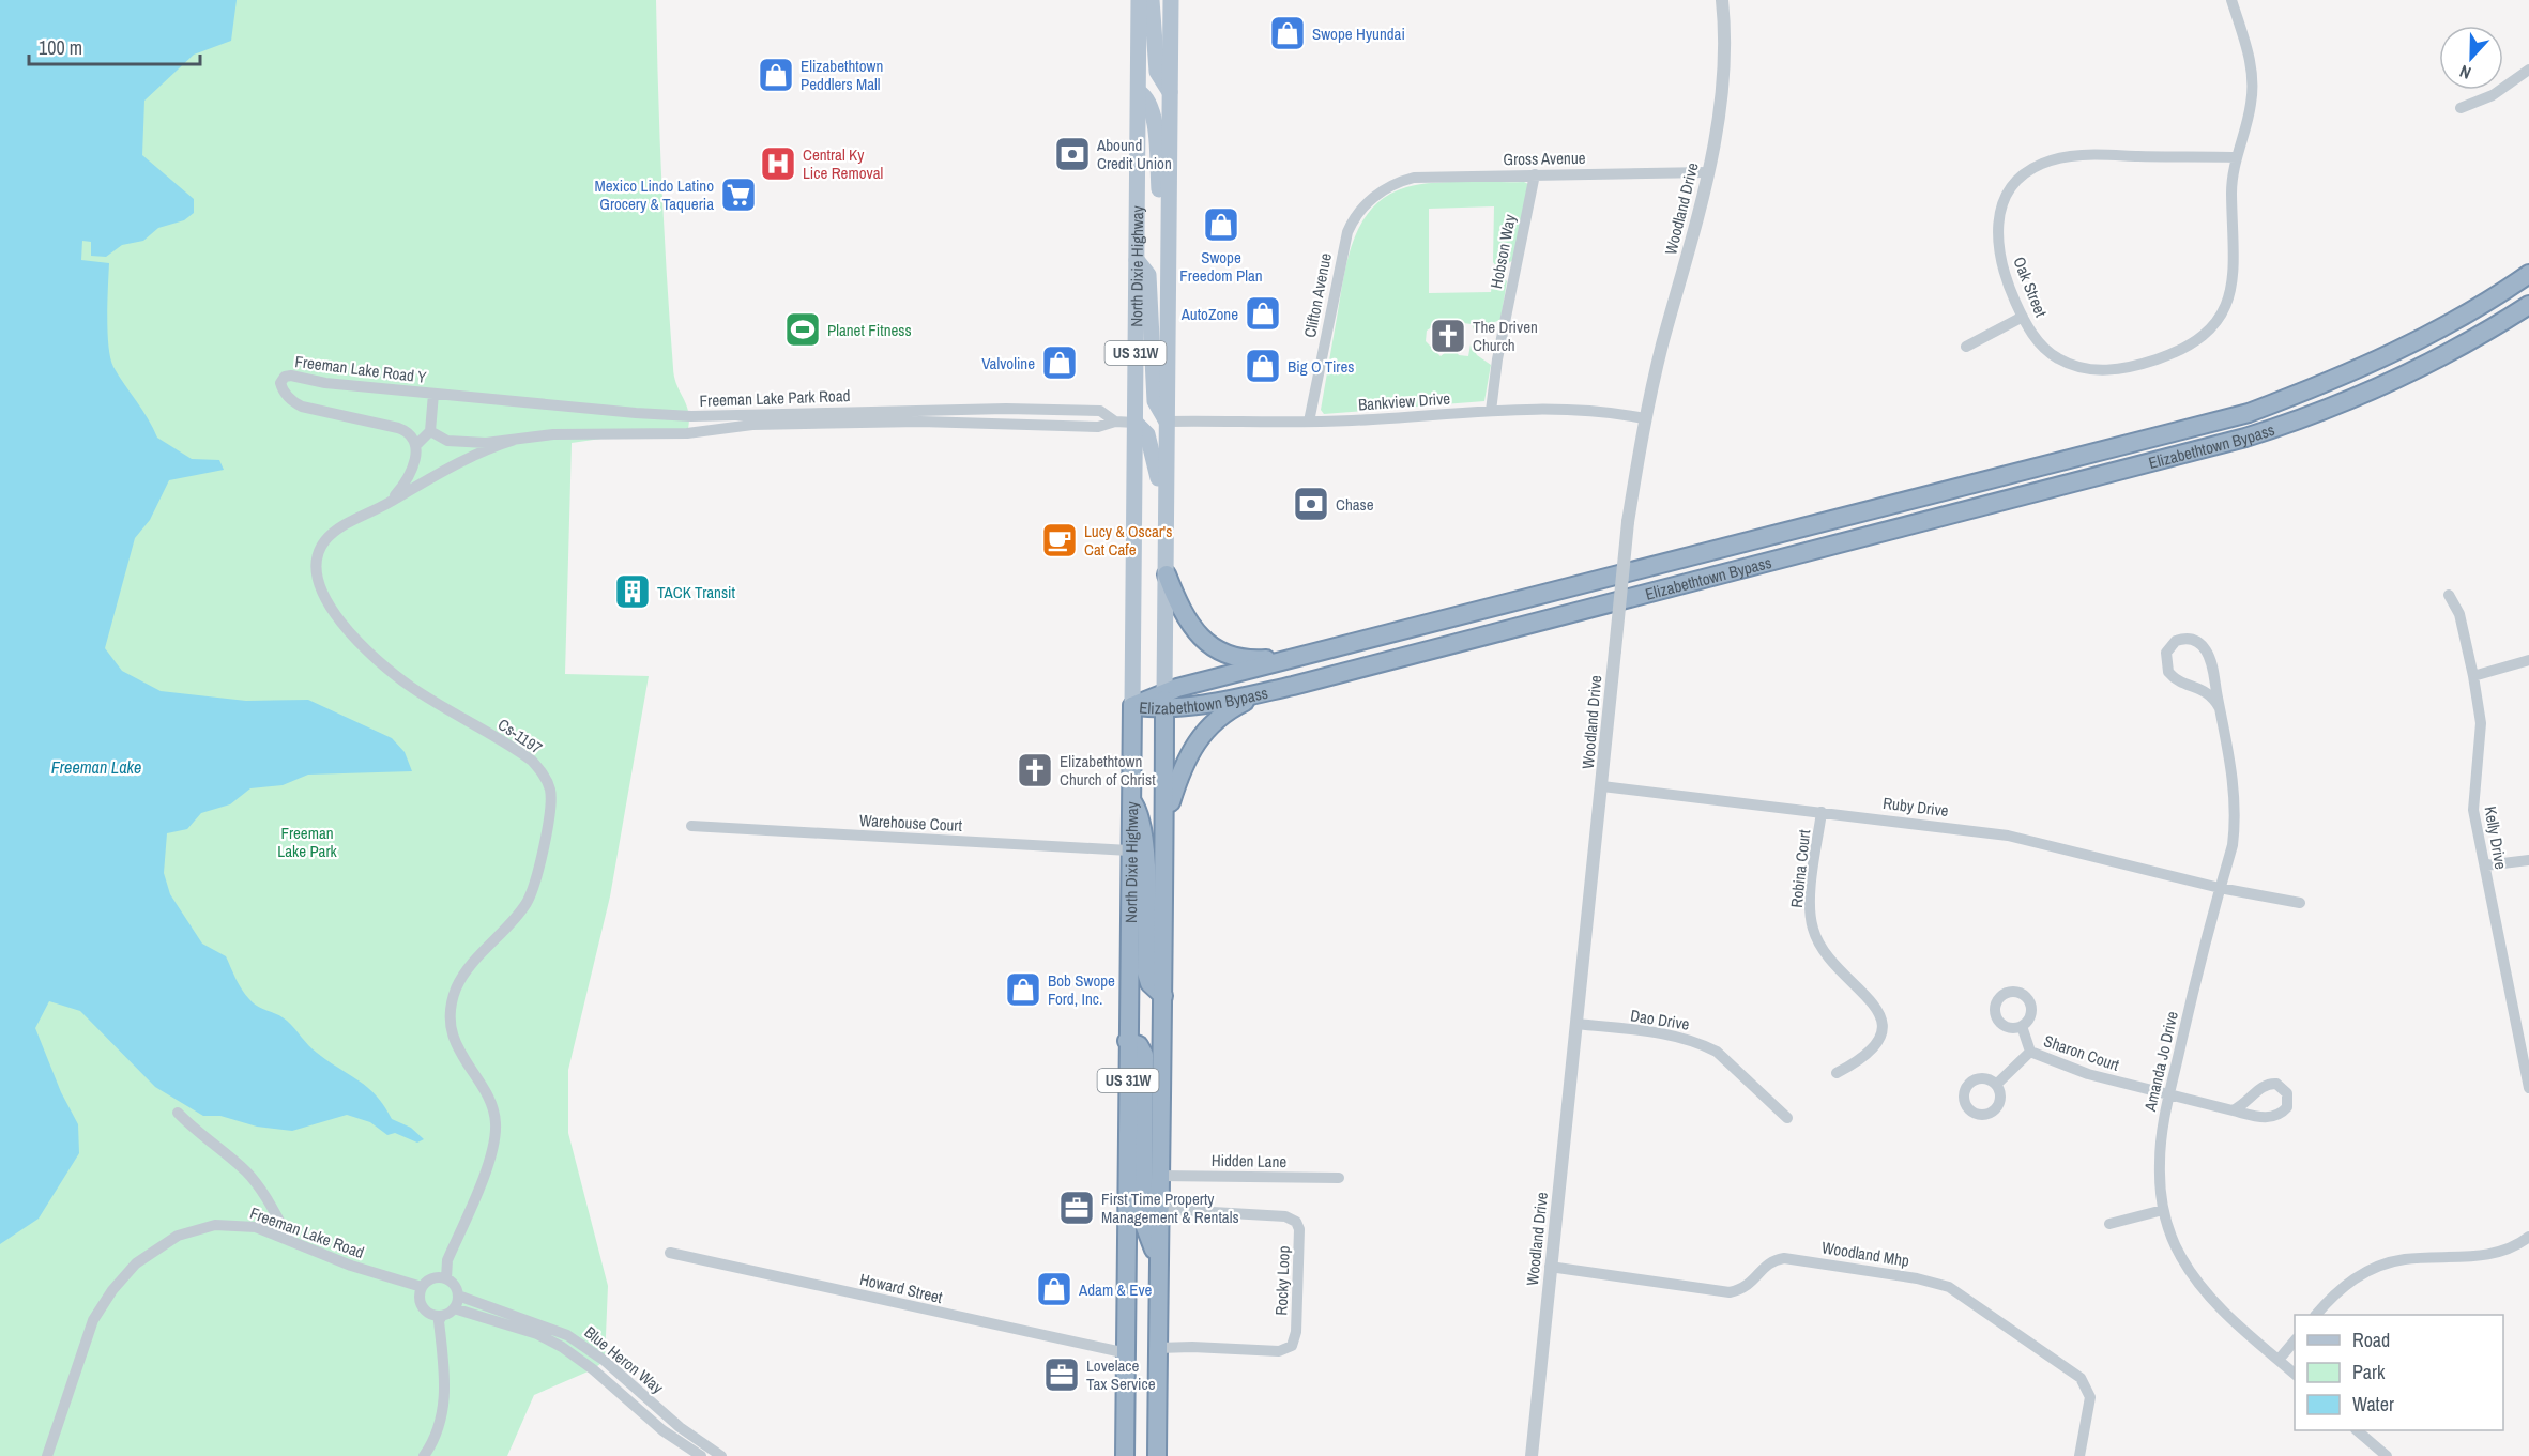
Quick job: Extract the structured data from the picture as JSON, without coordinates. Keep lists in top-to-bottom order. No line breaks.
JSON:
{"streets":{"highway":["North Dixie Highway","US 31W","Elizabethtown Bypass"],"street":["Gross Avenue","Woodland Drive","Hobson Way","Oak Street","Clifton Avenue","Freeman Lake Road Y","Freeman Lake Park Road","Bankview Drive","Cs-1197","Ruby Drive","Warehouse Court","Kelly Drive","Robina Court","Dao Drive","Sharon Court","Amanda Jo Drive","Hidden Lane","Freeman Lake Road","Woodland Mhp","Rocky Loop","Howard Street","Blue Heron Way"]},"crossings":[["Gross Avenue","Woodland Drive"],["Gross Avenue","Hobson Way"],["Gross Avenue","Clifton Avenue"],["Woodland Drive","Bankview Drive"],["Woodland Drive","Ruby Drive"],["Woodland Drive","Dao Drive"],["Woodland Drive","Woodland Mhp"],["Hobson Way","Bankview Drive"],["North Dixie Highway","US 31W"],["North Dixie Highway","Freeman Lake Park Road"],["North Dixie Highway","Bankview Drive"],["North Dixie Highway","Elizabethtown Bypass"],["North Dixie Highway","Warehouse Court"],["North Dixie Highway","Howard Street"],["Clifton Avenue","Bankview Drive"],["US 31W","Elizabethtown Bypass"],["US 31W","Hidden Lane"],["US 31W","Rocky Loop"],["Freeman Lake Road Y","Freeman Lake Park Road"],["Freeman Lake Park Road","Cs-1197"],["Cs-1197","Freeman Lake Road"],["Cs-1197","Blue Heron Way"],["Ruby Drive","Robina Court"],["Ruby Drive","Amanda Jo Drive"],["Sharon Court","Amanda Jo Drive"],["Freeman Lake Road","Blue Heron Way"]],"water":["Freeman Lake"],"parks":["Freeman Lake Park"],"places":{"shop":["Swope Hyundai","Elizabethtown Peddlers Mall","Swope Freedom Plan","AutoZone","Valvoline","Big O Tires","Bob Swope Ford, Inc.","Adam & Eve"],"bank":["Abound Credit Union","Chase"],"hospital":["Central Ky Lice Removal"],"supermarket":["Mexico Lindo Latino Grocery & Taqueria"],"sports":["Planet Fitness"],"church":["The Driven Church","Elizabethtown Church of Christ"],"cafe":["Lucy & Oscar's Cat Cafe"],"building":["TACK Transit"],"office":["First Time Property Management & Rentals","Lovelace Tax Service"]},"legend":["Road","Park","Water"],"scale_bar":"100 m","north":"bottom"}
